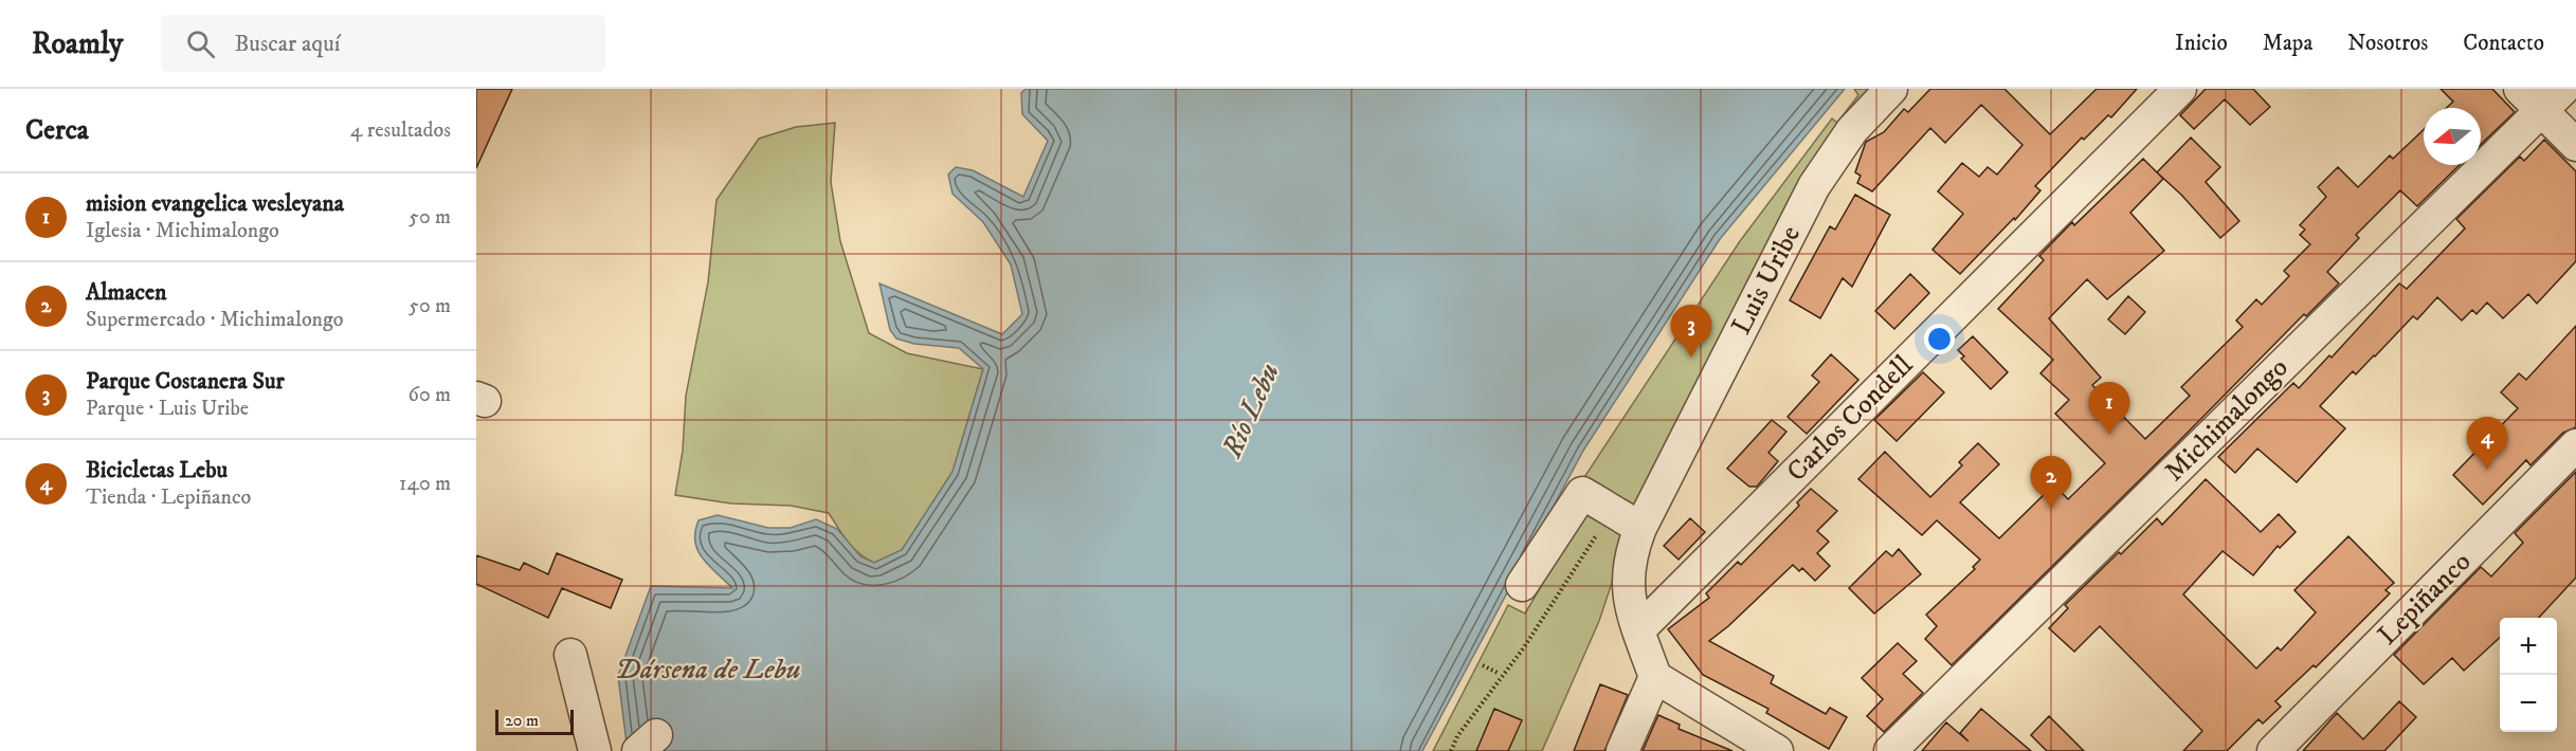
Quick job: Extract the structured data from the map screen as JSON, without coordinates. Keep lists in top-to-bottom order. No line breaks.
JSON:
{"streets":{"street":["Luis Uribe","Carlos Condell","Michimalongo","Lepiñanco"]},"crossings":[["Luis Uribe","Carlos Condell"]],"water":["Río Lebu","Dársena de Lebu"],"scale_bar":"20 m","north":"left","page":{"header":"Roamly","search":"Buscar aquí","nav":["Inicio","Mapa","Nosotros","Contacto"],"heading":["Cerca","4 resultados"],"list":[{"mark":"1","name":"mision evangelica wesleyana","note":"Iglesia · Michimalongo","value":"50 m"},{"mark":"2","name":"Almacen","note":"Supermercado · Michimalongo","value":"50 m"},{"mark":"3","name":"Parque Costanera Sur","note":"Parque · Luis Uribe","value":"60 m"},{"mark":"4","name":"Bicicletas Lebu","note":"Tienda · Lepiñanco","value":"140 m"}],"pins":["3","1","4","2"],"map_buttons":["+","−"],"scale":"20 m"}}
